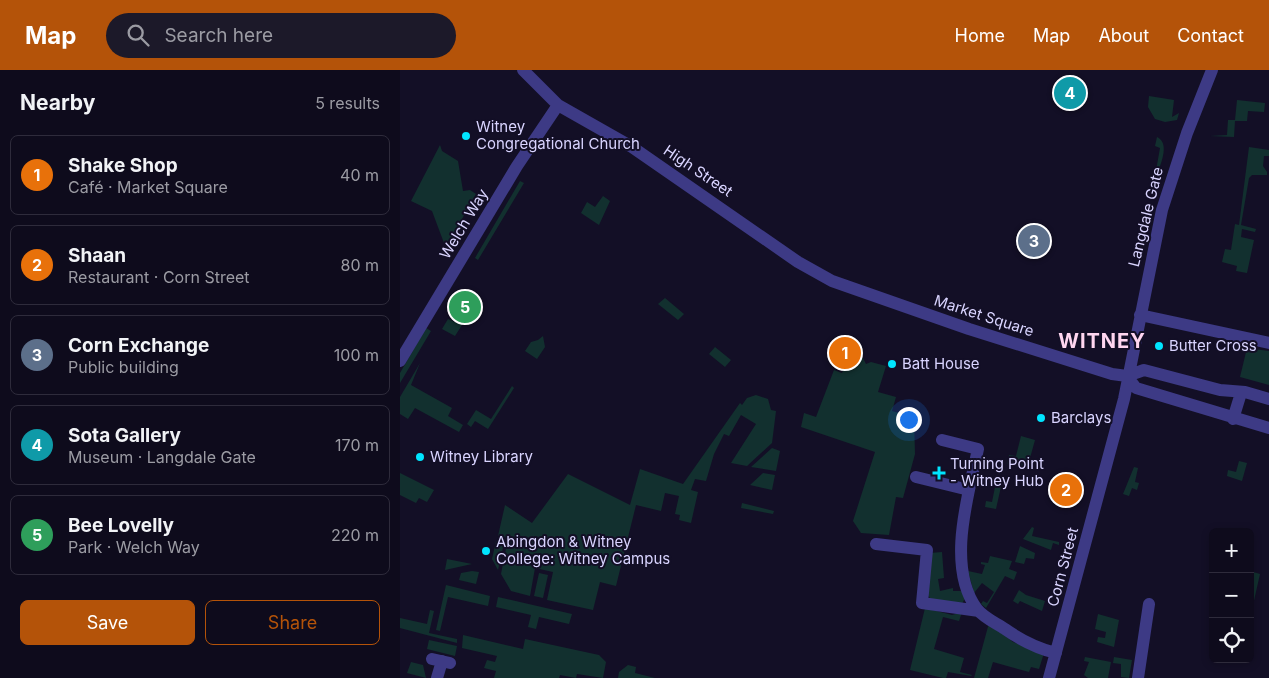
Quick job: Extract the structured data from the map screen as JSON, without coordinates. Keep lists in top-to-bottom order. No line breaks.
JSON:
{"streets":{"street":["High Street","Langdale Gate","Welch Way","Market Square","Corn Street"]},"crossings":[["High Street","Welch Way"],["High Street","Market Square"],["Langdale Gate","Market Square"],["Langdale Gate","Corn Street"],["Market Square","Corn Street"]],"districts":["WITNEY"],"places":{"other":["Witney Congregational Church","Butter Cross","Batt House","Barclays","Witney Library","Abingdon & Witney College: Witney Campus"],"health":["Turning Point - Witney Hub"]},"page":{"header":"Map","search":"Search here","nav":["Home","Map","About","Contact"],"heading":["Nearby","5 results"],"pins":["4","3","5","1","2"],"list":[{"mark":"1","name":"Shake Shop","note":"Café · Market Square","value":"40 m"},{"mark":"2","name":"Shaan","note":"Restaurant · Corn Street","value":"80 m"},{"mark":"3","name":"Corn Exchange","note":"Public building","value":"100 m"},{"mark":"4","name":"Sota Gallery","note":"Museum · Langdale Gate","value":"170 m"},{"mark":"5","name":"Bee Lovelly","note":"Park · Welch Way","value":"220 m"}],"map_buttons":["+","−"],"buttons":["Save","Share"]}}
